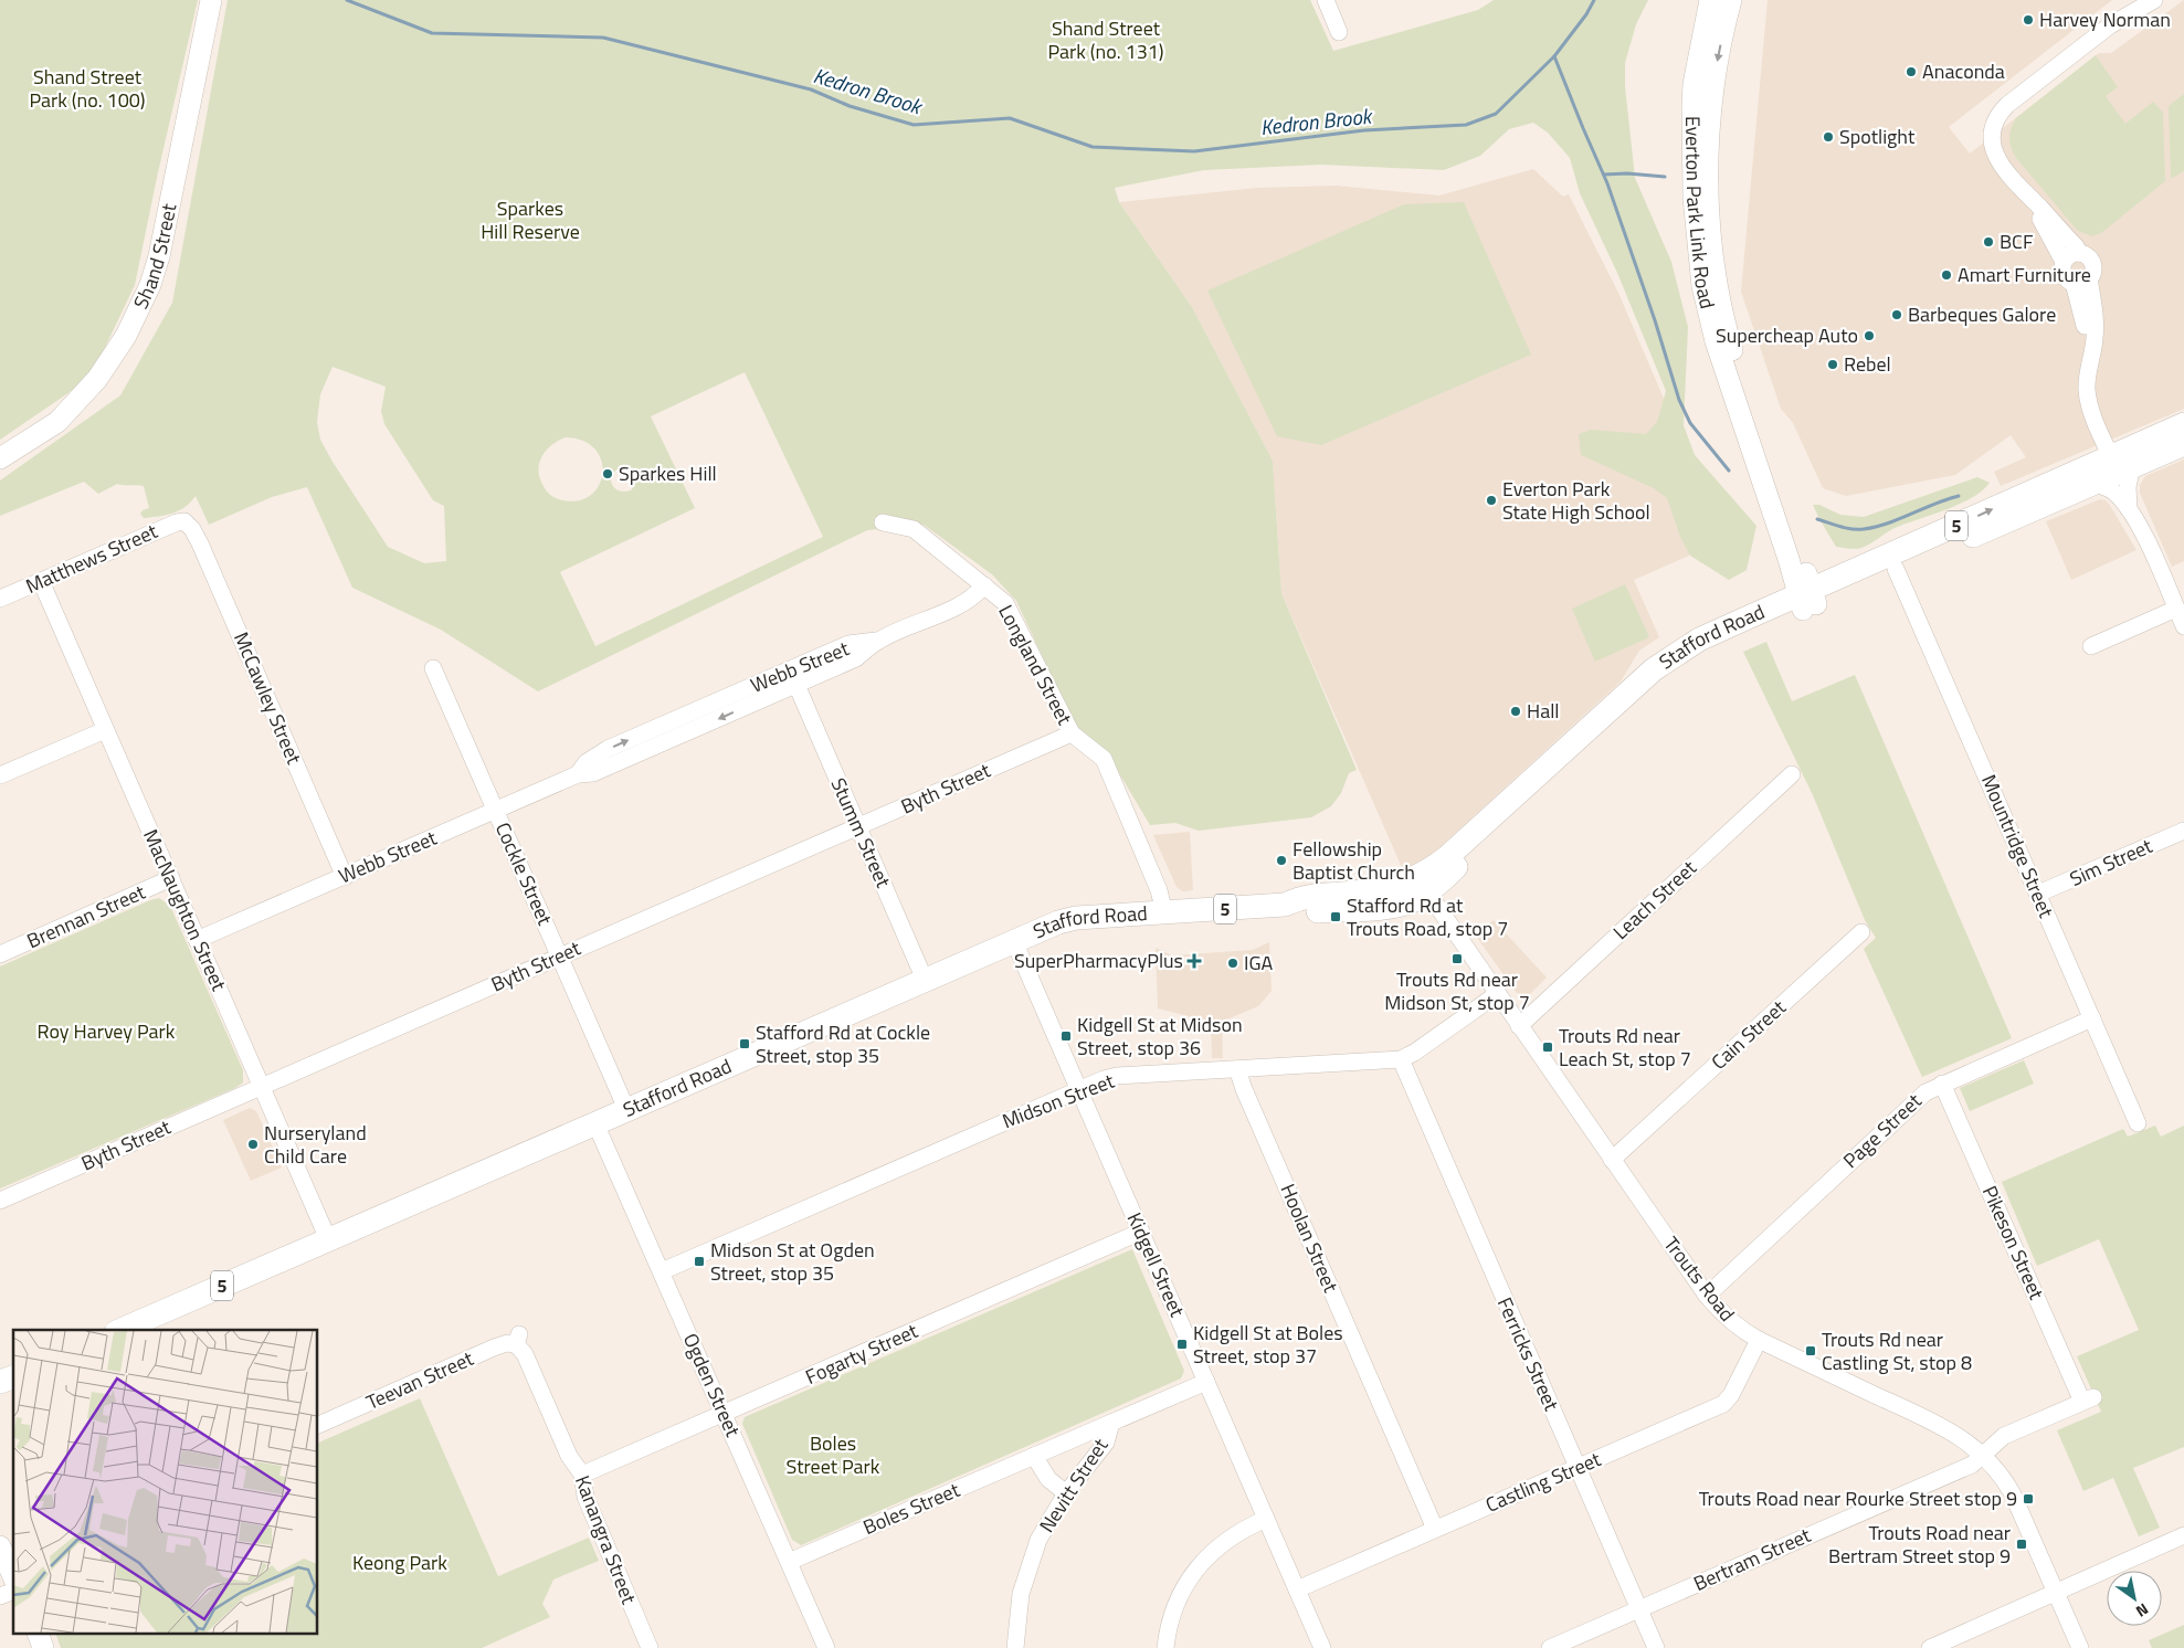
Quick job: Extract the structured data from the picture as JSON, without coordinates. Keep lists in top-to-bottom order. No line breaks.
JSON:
{"streets":{"highway":["5","Stafford Road"],"main road":["Everton Park Link Road","Shand Street"],"street":["Matthews Street","Longland Street","Webb Street","McCawley Street","Byth Street","Stumm Street","Mountridge Street","Sim Street","Cockle Street","Leach Street","MacNaughton Street","Brennan Street","Cain Street","Midson Street","Page Street","Hoolan Street","Pikeson Street","Kidgell Street","Trouts Road","Fogarty Street","Ferricks Street","Teevan Street","Ogden Street","Castling Street","Nevitt Street","Boles Street","Kanangra Street","Bertram Street"]},"crossings":[["Everton Park Link Road","Stafford Road"],["Matthews Street","McCawley Street"],["Matthews Street","MacNaughton Street"],["Stafford Road","Longland Street"],["Stafford Road","Stumm Street"],["Stafford Road","Mountridge Street"],["Stafford Road","Cockle Street"],["Stafford Road","MacNaughton Street"],["Stafford Road","Kidgell Street"],["Stafford Road","Trouts Road"],["Stafford Road","Ogden Street"],["Longland Street","Webb Street"],["Longland Street","Byth Street"],["Webb Street","McCawley Street"],["Webb Street","Stumm Street"],["Webb Street","Cockle Street"],["Webb Street","MacNaughton Street"],["Byth Street","Stumm Street"],["Byth Street","Cockle Street"],["Byth Street","MacNaughton Street"],["Mountridge Street","Sim Street"],["Mountridge Street","Page Street"],["Leach Street","Trouts Road"],["MacNaughton Street","Brennan Street"],["Cain Street","Trouts Road"],["Midson Street","Hoolan Street"],["Midson Street","Kidgell Street"],["Midson Street","Ferricks Street"],["Midson Street","Ogden Street"],["Page Street","Pikeson Street"],["Page Street","Trouts Road"],["Hoolan Street","Castling Street"],["Pikeson Street","Bertram Street"],["Kidgell Street","Fogarty Street"],["Kidgell Street","Castling Street"],["Kidgell Street","Nevitt Street"],["Trouts Road","Castling Street"],["Trouts Road","Bertram Street"],["Fogarty Street","Ogden Street"],["Fogarty Street","Kanangra Street"],["Ferricks Street","Castling Street"],["Ferricks Street","Bertram Street"],["Teevan Street","Kanangra Street"],["Ogden Street","Boles Street"],["Nevitt Street","Boles Street"]],"water":["Kedron Brook"],"parks":["Shand Street Park (no. 131)","Shand Street Park (no. 100)","Sparkes Hill Reserve","Roy Harvey Park","Boles Street Park","Keong Park"],"places":{"other":["Harvey Norman","Anaconda","Spotlight","BCF","Amart Furniture","Barbeques Galore","Supercheap Auto","Rebel","Sparkes Hill","Everton Park State High School","Hall","Fellowship Baptist Church","IGA","Nurseryland Child Care"],"transit":["Stafford Rd at Trouts Road, stop 7","Trouts Rd near Midson St, stop 7","Kidgell St at Midson Street, stop 36","Stafford Rd at Cockle Street, stop 35","Trouts Rd near Leach St, stop 7","Midson St at Ogden Street, stop 35","Kidgell St at Boles Street, stop 37","Trouts Rd near Castling St, stop 8","Trouts Road near Rourke Street stop 9","Trouts Road near Bertram Street stop 9"],"health":["SuperPharmacyPlus"]},"north":"bottom right"}
